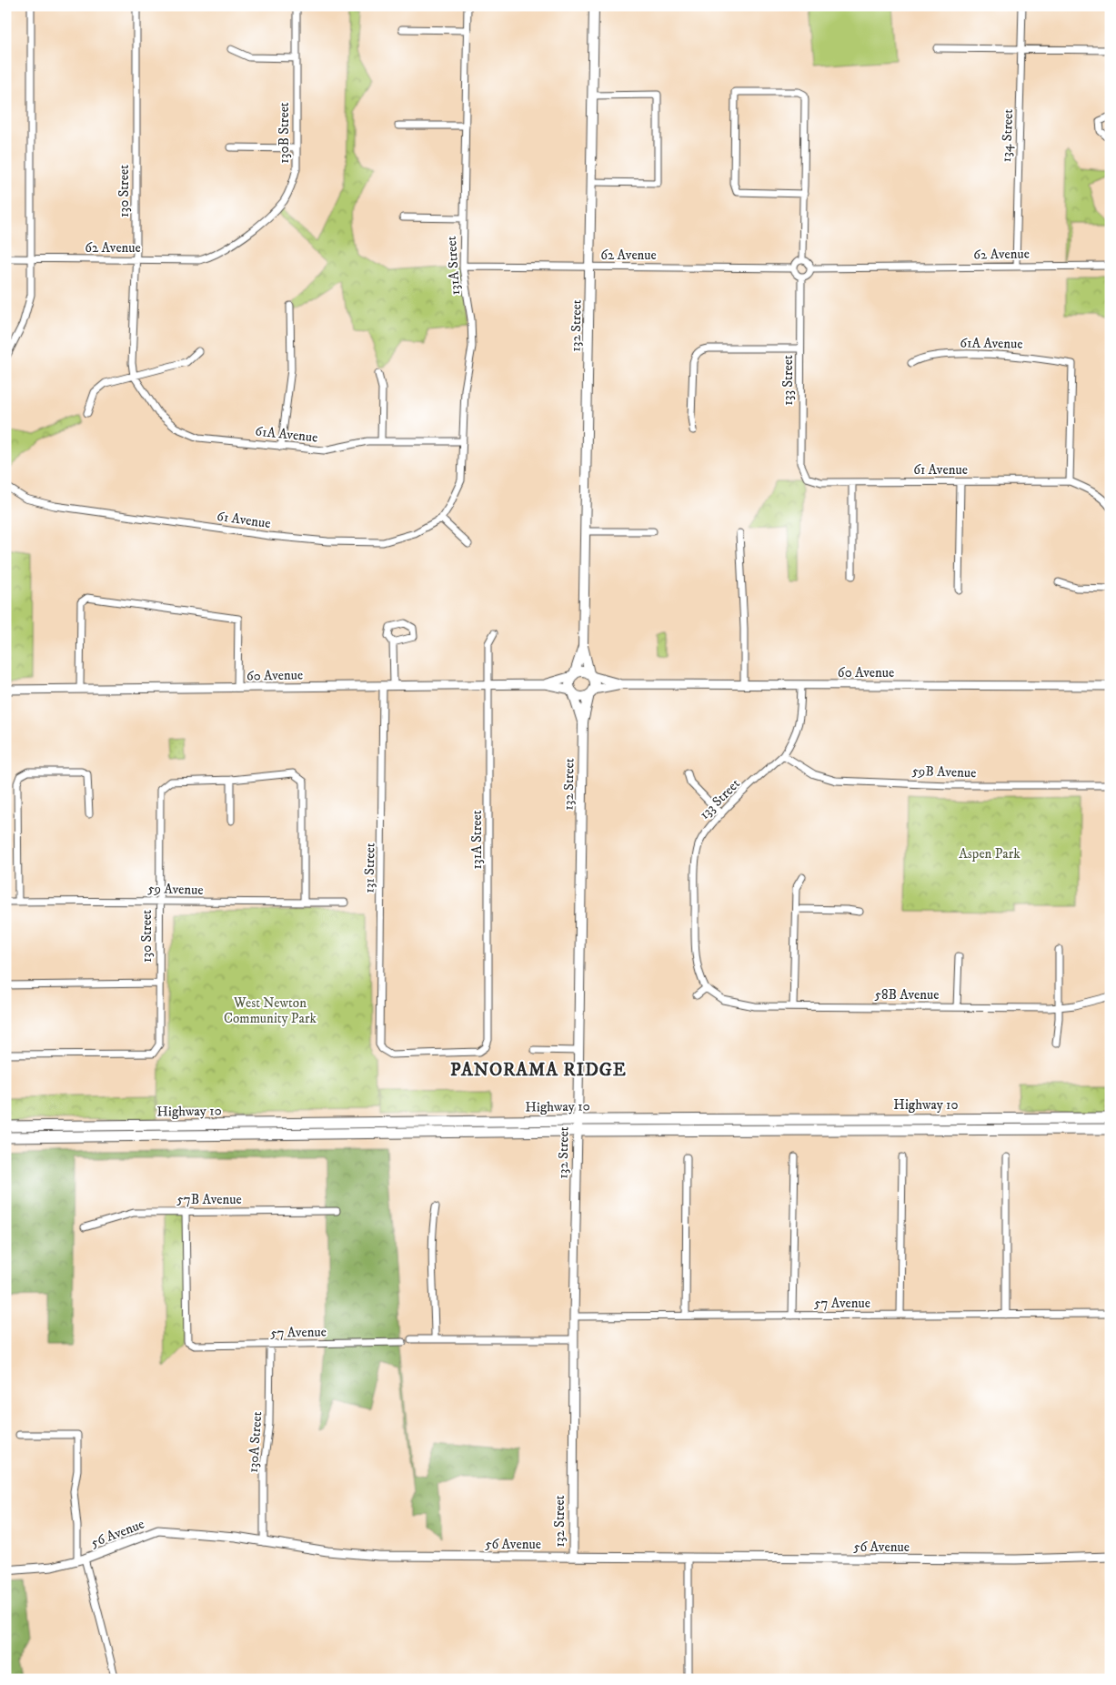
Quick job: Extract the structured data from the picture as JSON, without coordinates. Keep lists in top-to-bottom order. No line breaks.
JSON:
{"streets":{"highway":["Highway 10"],"main road":["132 Street"],"street":["130B Street","134 Street","130 Street","62 Avenue","131A Street","61A Avenue","133 Street","61 Avenue","60 Avenue","59B Avenue","131 Street","59 Avenue","58B Avenue","57B Avenue","57 Avenue","130A Street","56 Avenue"]},"crossings":[["130B Street","62 Avenue"],["134 Street","62 Avenue"],["130 Street","62 Avenue"],["130 Street","61A Avenue"],["130 Street","59 Avenue"],["62 Avenue","131A Street"],["62 Avenue","132 Street"],["62 Avenue","133 Street"],["131A Street","61A Avenue"],["131A Street","61 Avenue"],["131A Street","60 Avenue"],["131A Street","131 Street"],["132 Street","60 Avenue"],["132 Street","Highway 10"],["132 Street","57 Avenue"],["132 Street","56 Avenue"],["61A Avenue","61 Avenue"],["133 Street","61 Avenue"],["133 Street","60 Avenue"],["133 Street","59B Avenue"],["133 Street","58B Avenue"],["60 Avenue","131 Street"],["57B Avenue","57 Avenue"],["57 Avenue","130A Street"],["130A Street","56 Avenue"]],"districts":["PANORAMA RIDGE"],"parks":["Aspen Park","West Newton Community Park"]}
